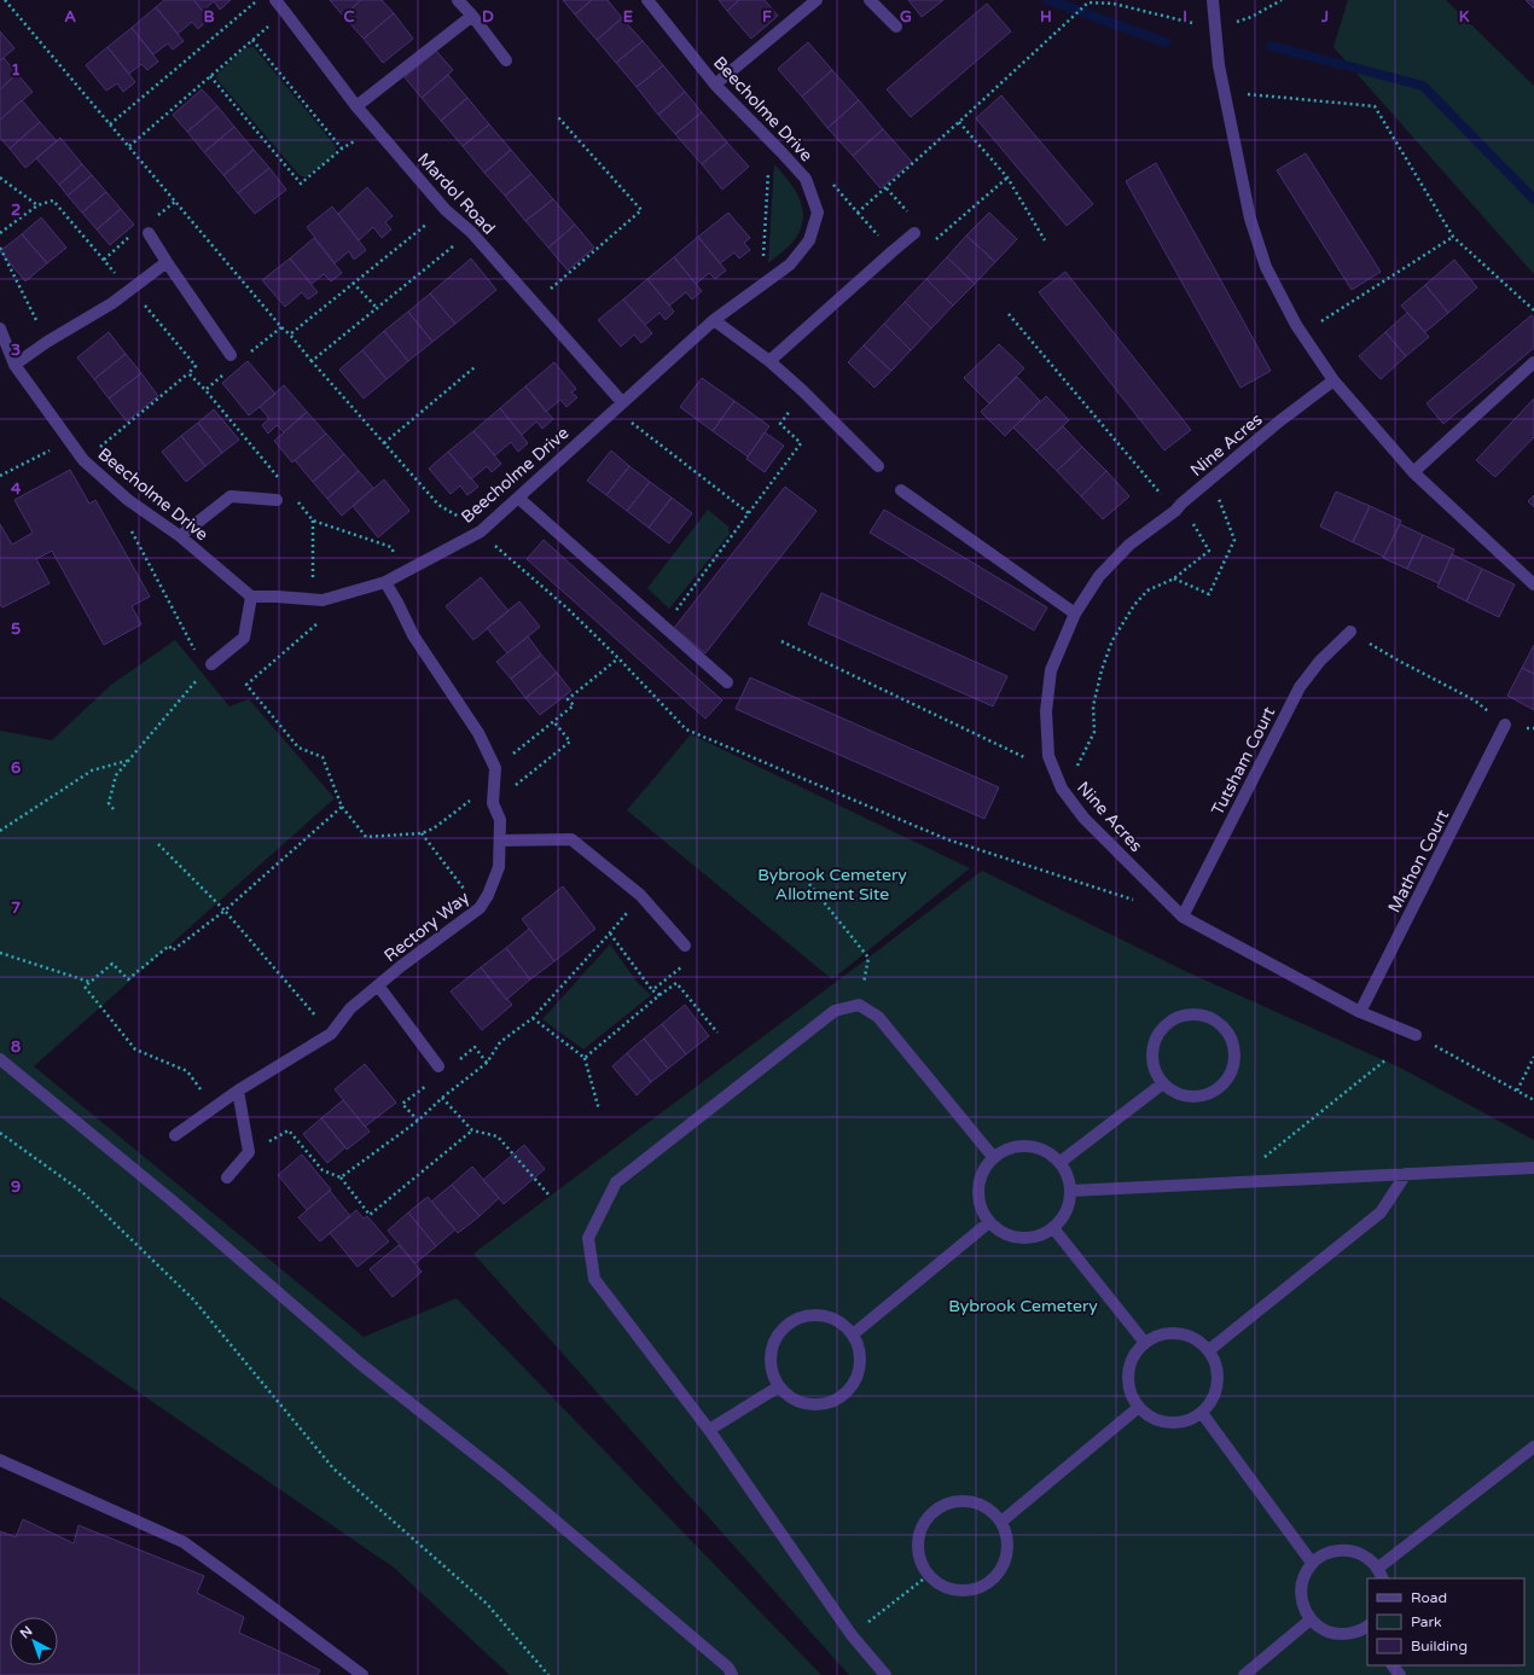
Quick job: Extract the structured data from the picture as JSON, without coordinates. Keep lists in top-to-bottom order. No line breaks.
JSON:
{"streets":{"street":["Beecholme Drive","Mardol Road","Nine Acres","Tutsham Court","Mathon Court","Rectory Way"]},"crossings":[["Beecholme Drive","Mardol Road"],["Nine Acres","Tutsham Court"],["Nine Acres","Mathon Court"]],"parks":["Bybrook Cemetery Allotment Site","Bybrook Cemetery"],"legend":["Road","Park","Building"],"north":"top left","grid":{"columns":["A","B","C","D","E","F","G","H","I","J","K"],"rows":["1","2","3","4","5","6","7","8","9"]}}
